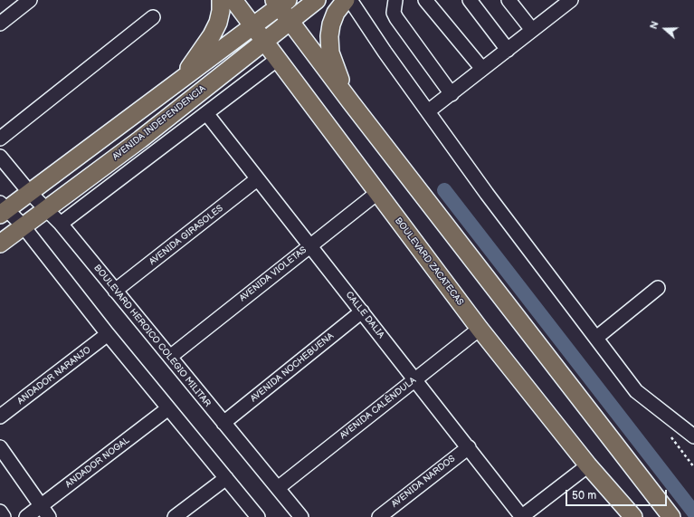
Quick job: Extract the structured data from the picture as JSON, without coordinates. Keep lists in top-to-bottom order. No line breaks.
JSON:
{"streets":{"main road":["AVENIDA INDEPENDENCIA","BOULEVARD ZACATECAS"],"street":["AVENIDA GIRASOLES","AVENIDA VIOLETAS","CALLE DALIA","BOULEVARD HEROICO COLEGIO MILITAR","AVENIDA NOCHEBUENA","ANDADOR NARANJO","AVENIDA CALÉNDULA","ANDADOR NOGAL","AVENIDA NARDOS"]},"crossings":[["AVENIDA INDEPENDENCIA","BOULEVARD ZACATECAS"],["AVENIDA INDEPENDENCIA","BOULEVARD HEROICO COLEGIO MILITAR"],["AVENIDA GIRASOLES","CALLE DALIA"],["AVENIDA GIRASOLES","BOULEVARD HEROICO COLEGIO MILITAR"],["BOULEVARD ZACATECAS","AVENIDA VIOLETAS"],["BOULEVARD ZACATECAS","AVENIDA CALÉNDULA"],["AVENIDA VIOLETAS","CALLE DALIA"],["AVENIDA VIOLETAS","BOULEVARD HEROICO COLEGIO MILITAR"],["CALLE DALIA","AVENIDA NOCHEBUENA"],["CALLE DALIA","AVENIDA CALÉNDULA"],["CALLE DALIA","AVENIDA NARDOS"],["BOULEVARD HEROICO COLEGIO MILITAR","AVENIDA NOCHEBUENA"],["BOULEVARD HEROICO COLEGIO MILITAR","AVENIDA CALÉNDULA"]],"scale_bar":"50 m","north":"left"}
